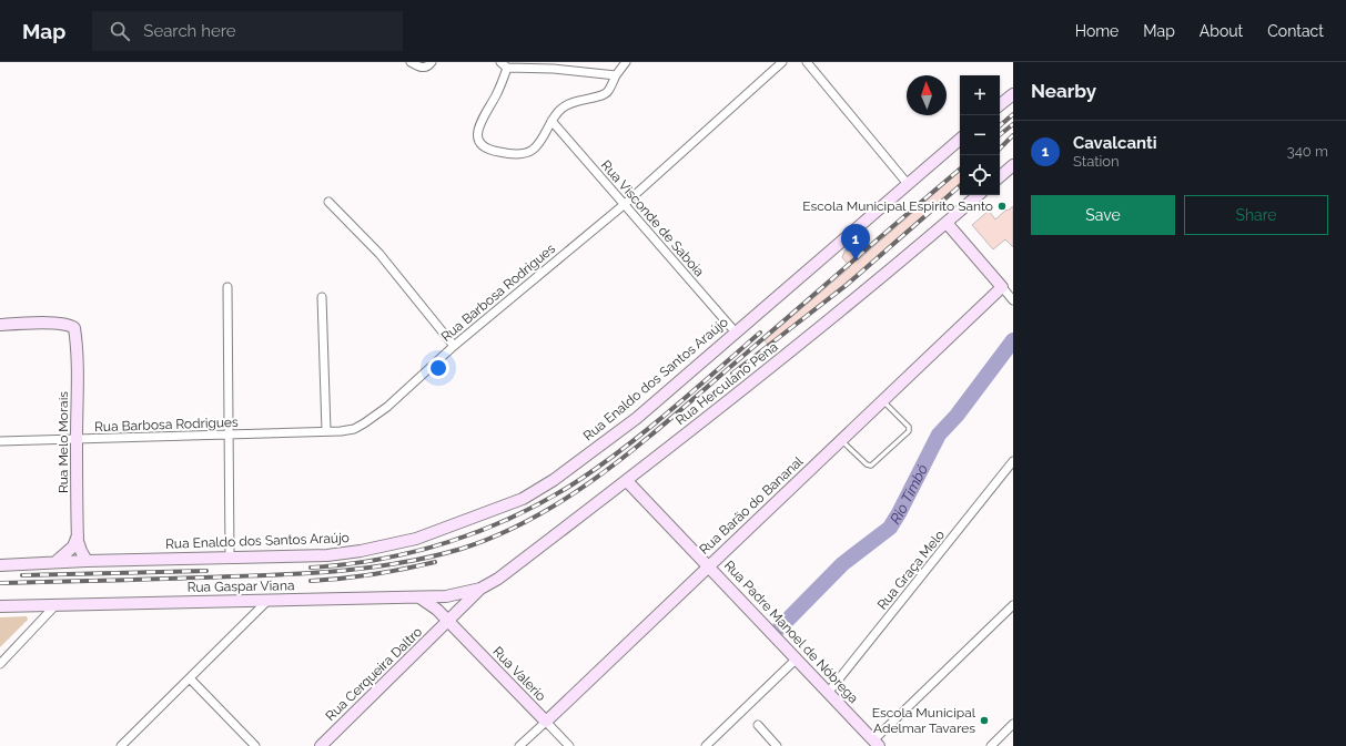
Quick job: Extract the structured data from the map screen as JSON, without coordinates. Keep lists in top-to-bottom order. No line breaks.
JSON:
{"streets":{"main road":["Rua Enaldo dos Santos Araújo","Rua Herculano Pena","Rua Melo Morais","Rua Barão do Bananal","Rua Gaspar Viana","Rua Padre Manoel de Nóbrega","Rua Cerqueira Daltro","Rua Valerio"],"street":["Rua Visconde de Saboia","Rua Barbosa Rodrigues","Rua Graça Melo"]},"crossings":[["Rua Visconde de Saboia","Rua Barbosa Rodrigues"],["Rua Visconde de Saboia","Rua Enaldo dos Santos Araújo"],["Rua Barbosa Rodrigues","Rua Melo Morais"],["Rua Enaldo dos Santos Araújo","Rua Melo Morais"],["Rua Herculano Pena","Rua Gaspar Viana"],["Rua Herculano Pena","Rua Padre Manoel de Nóbrega"],["Rua Herculano Pena","Rua Cerqueira Daltro"],["Rua Barão do Bananal","Rua Padre Manoel de Nóbrega"],["Rua Barão do Bananal","Rua Valerio"],["Rua Graça Melo","Rua Padre Manoel de Nóbrega"],["Rua Gaspar Viana","Rua Cerqueira Daltro"],["Rua Cerqueira Daltro","Rua Valerio"]],"water":["Rio Timbó"],"places":["Escola Municipal Espirito Santo","Escola Municipal Adelmar Tavares"],"north":"top","page":{"header":"Map","search":"Search here","nav":["Home","Map","About","Contact"],"heading":"Nearby","map_buttons":["+","−"],"list":[{"mark":"1","name":"Cavalcanti","note":"Station","value":"340 m"}],"buttons":["Save","Share"],"pins":"1"}}
